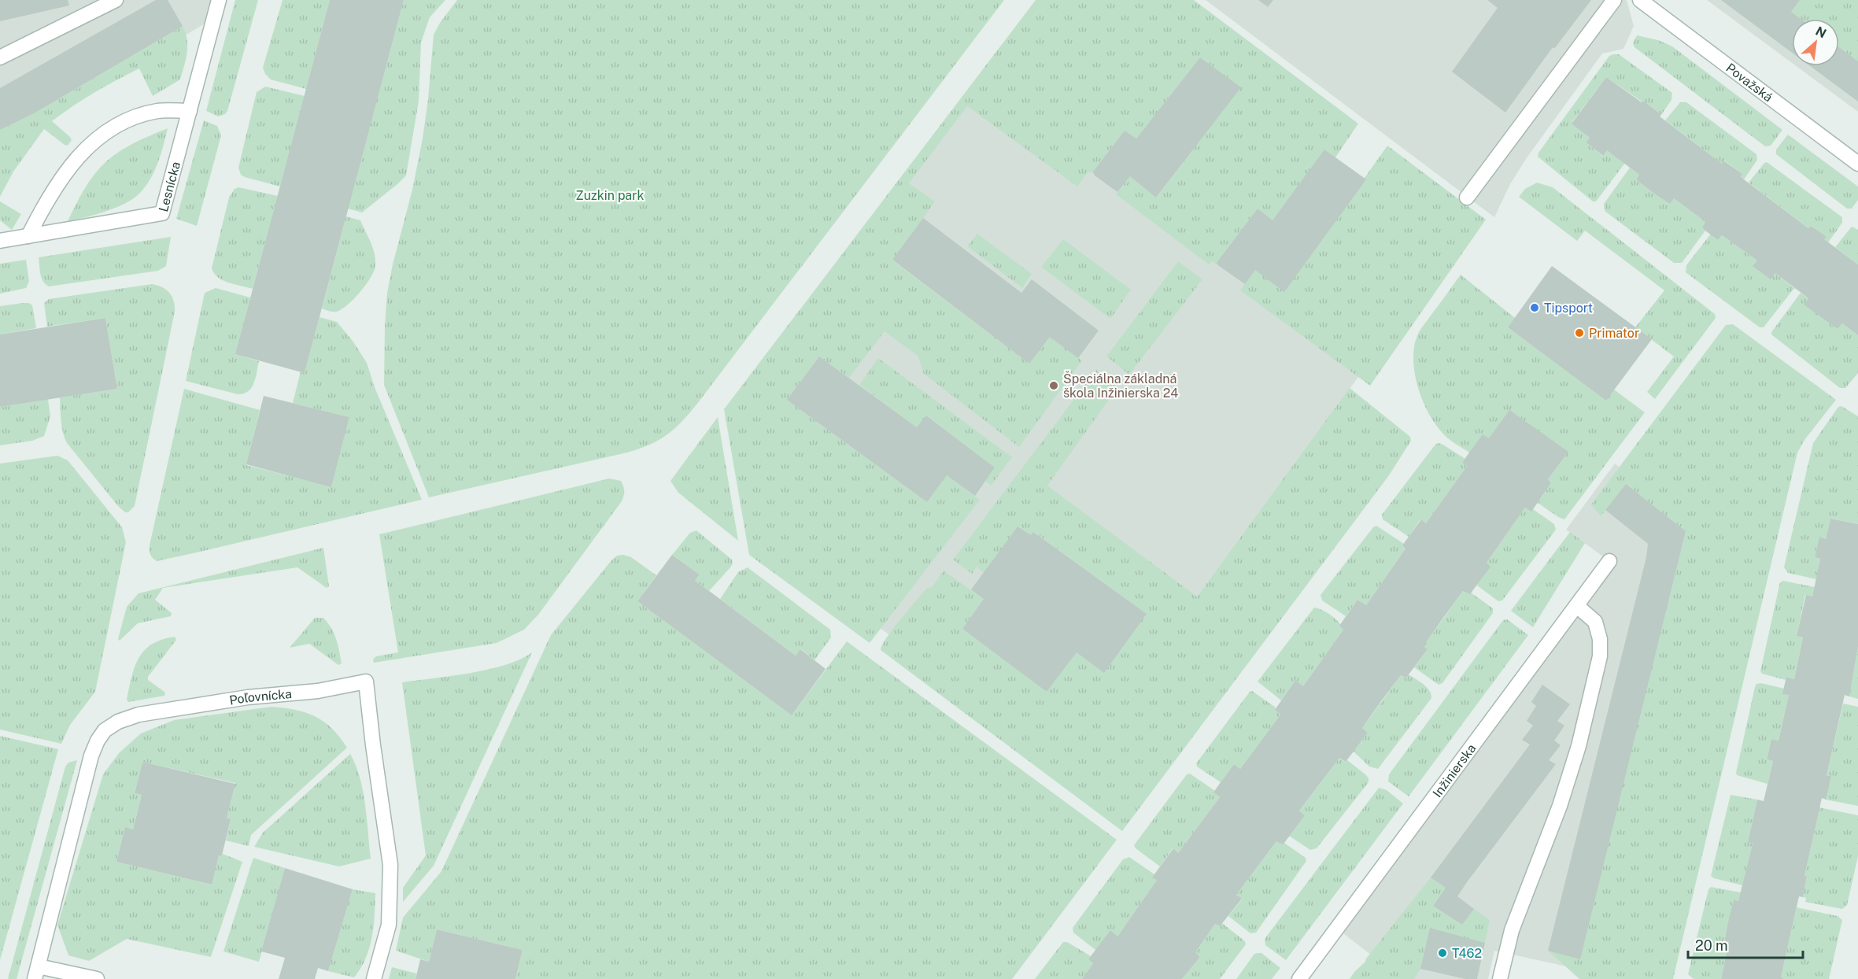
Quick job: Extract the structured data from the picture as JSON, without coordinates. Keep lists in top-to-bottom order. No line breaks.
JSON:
{"streets":{"street":["Považská","Lesnícka","Poľovnícka","Inžinierska"]},"parks":["Zuzkin park"],"places":["Tipsport","Primator","Špeciálna základná škola Inžinierska 24","T462"],"scale_bar":"20 m","north":"top right"}
